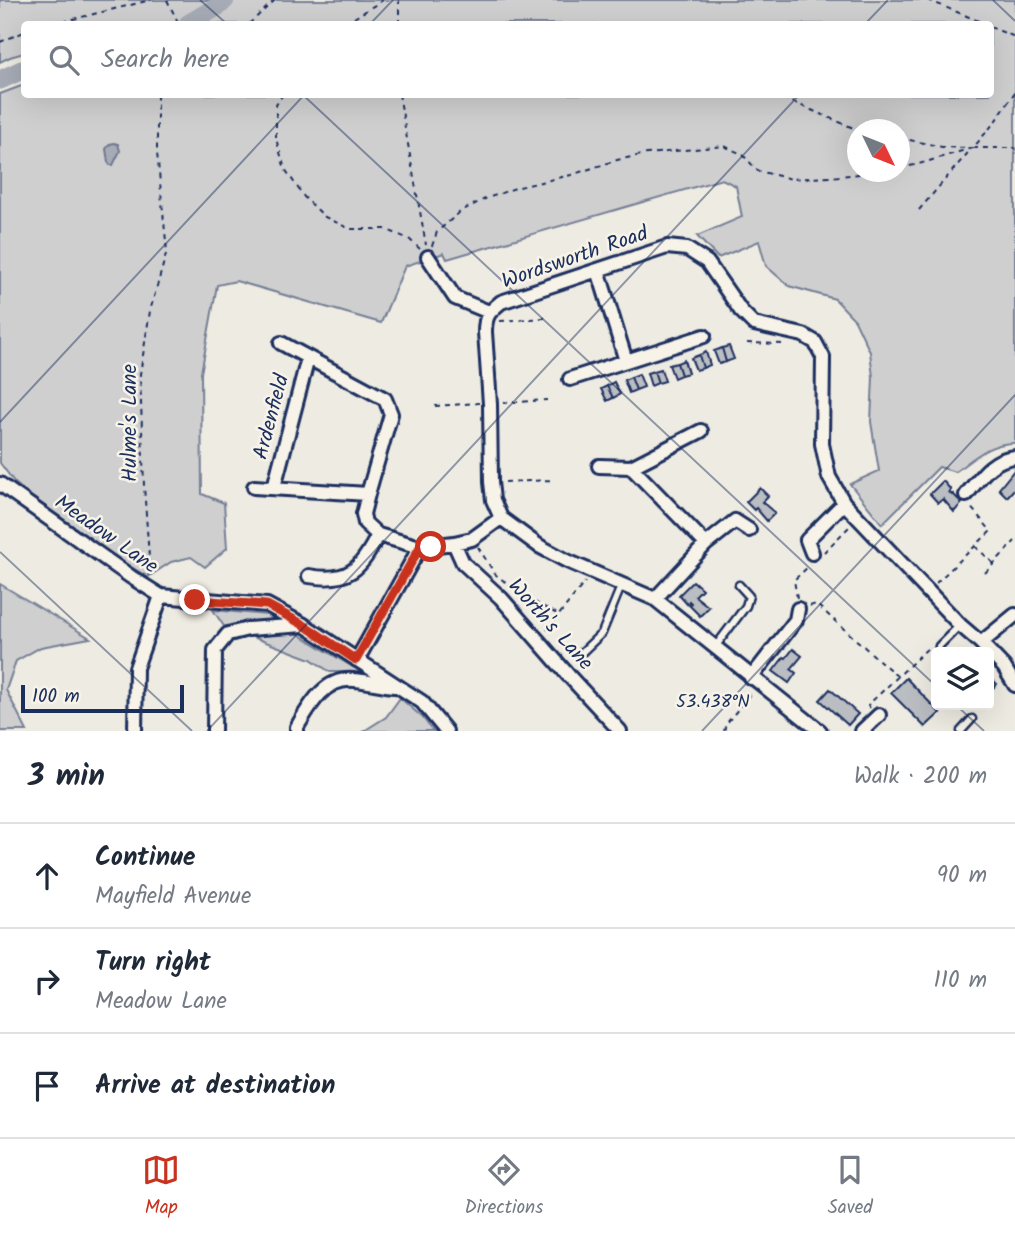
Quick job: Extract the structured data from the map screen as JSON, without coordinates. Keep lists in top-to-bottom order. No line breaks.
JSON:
{"streets":{"street":["Wordsworth Road","Ardenfield","Meadow Lane","Worth's Lane"],"path":["Hulme's Lane"]},"crossings":[["Hulme's Lane","Meadow Lane"]],"scale_bar":"100 m","north":"bottom right","page":{"search":"Search here","scale":"100 m","heading":["3 min","Walk · 200 m"],"list":[["Continue","Mayfield Avenue","90 m"],["Turn right","Meadow Lane","110 m"],"Arrive at destination"],"nav":["Map","Directions","Saved"]},"coordinates":["53.438°N"]}
